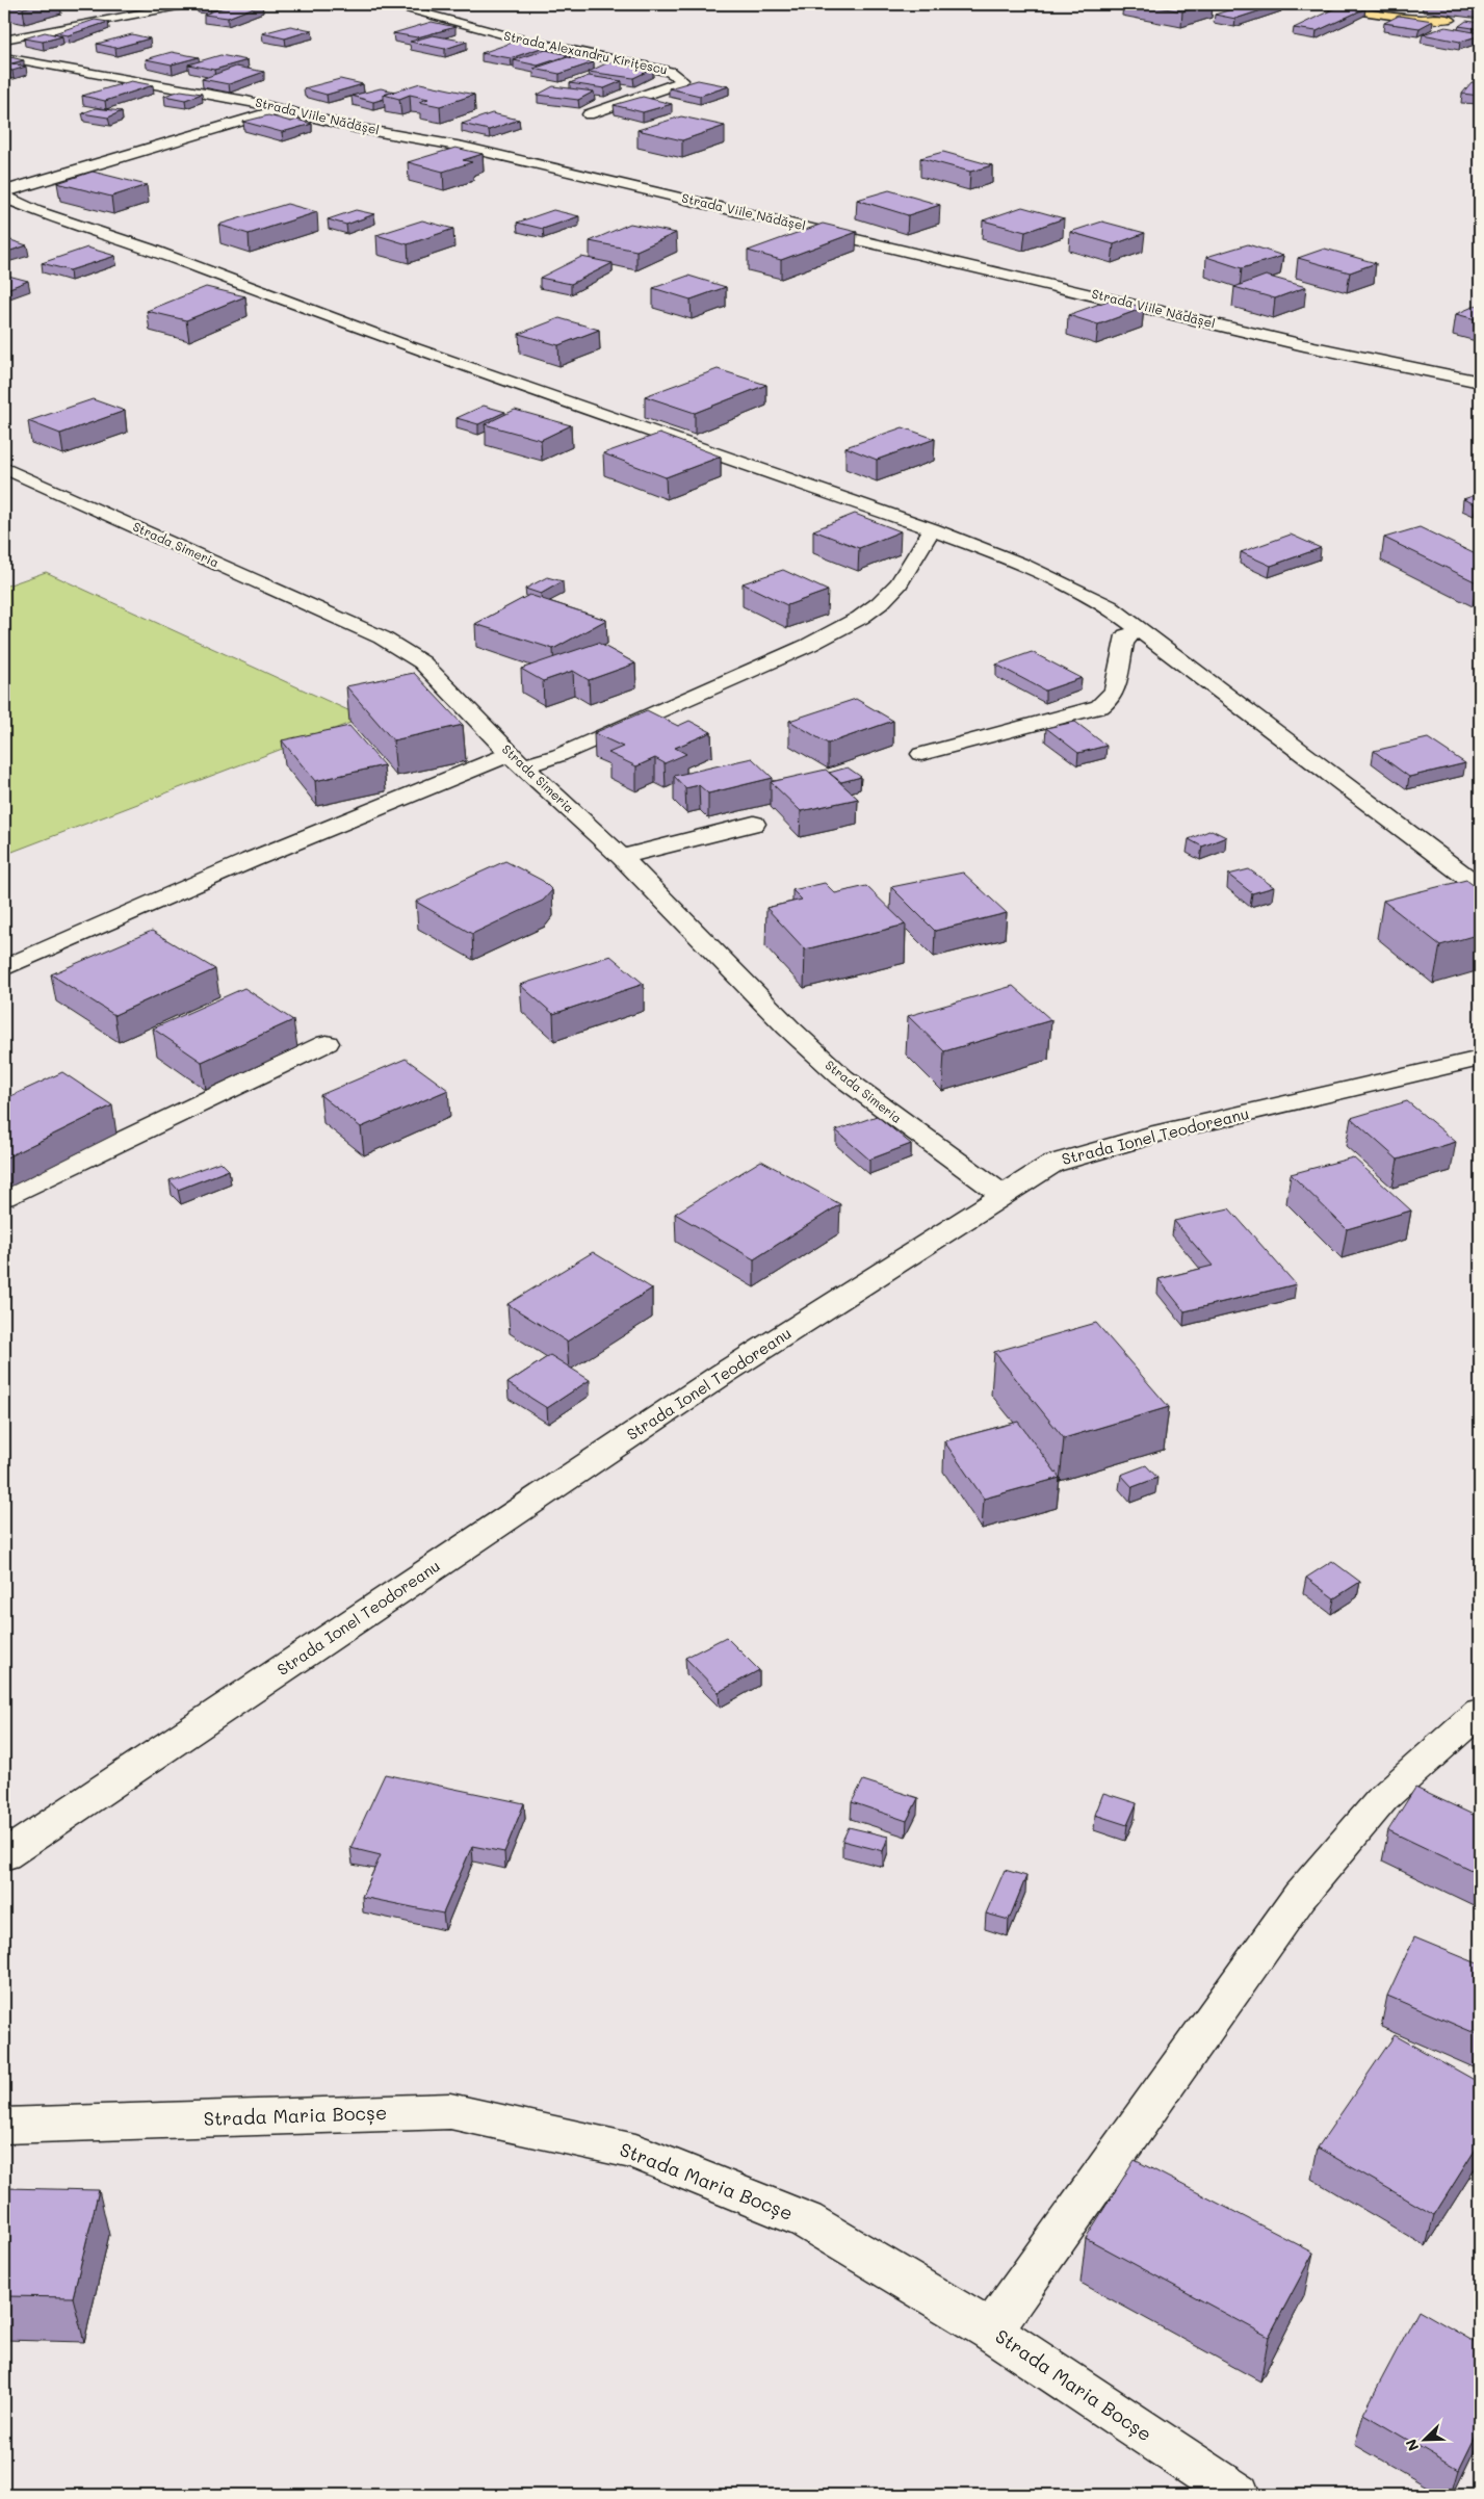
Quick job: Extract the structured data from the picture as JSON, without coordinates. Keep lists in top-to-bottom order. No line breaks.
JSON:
{"streets":{"street":["Strada Alexandru Kirițescu","Strada Viile Nădășel","Strada Simeria","Strada Ionel Teodoreanu","Strada Maria Bocșe"]},"crossings":[["Strada Simeria","Strada Ionel Teodoreanu"]],"north":"bottom left"}
